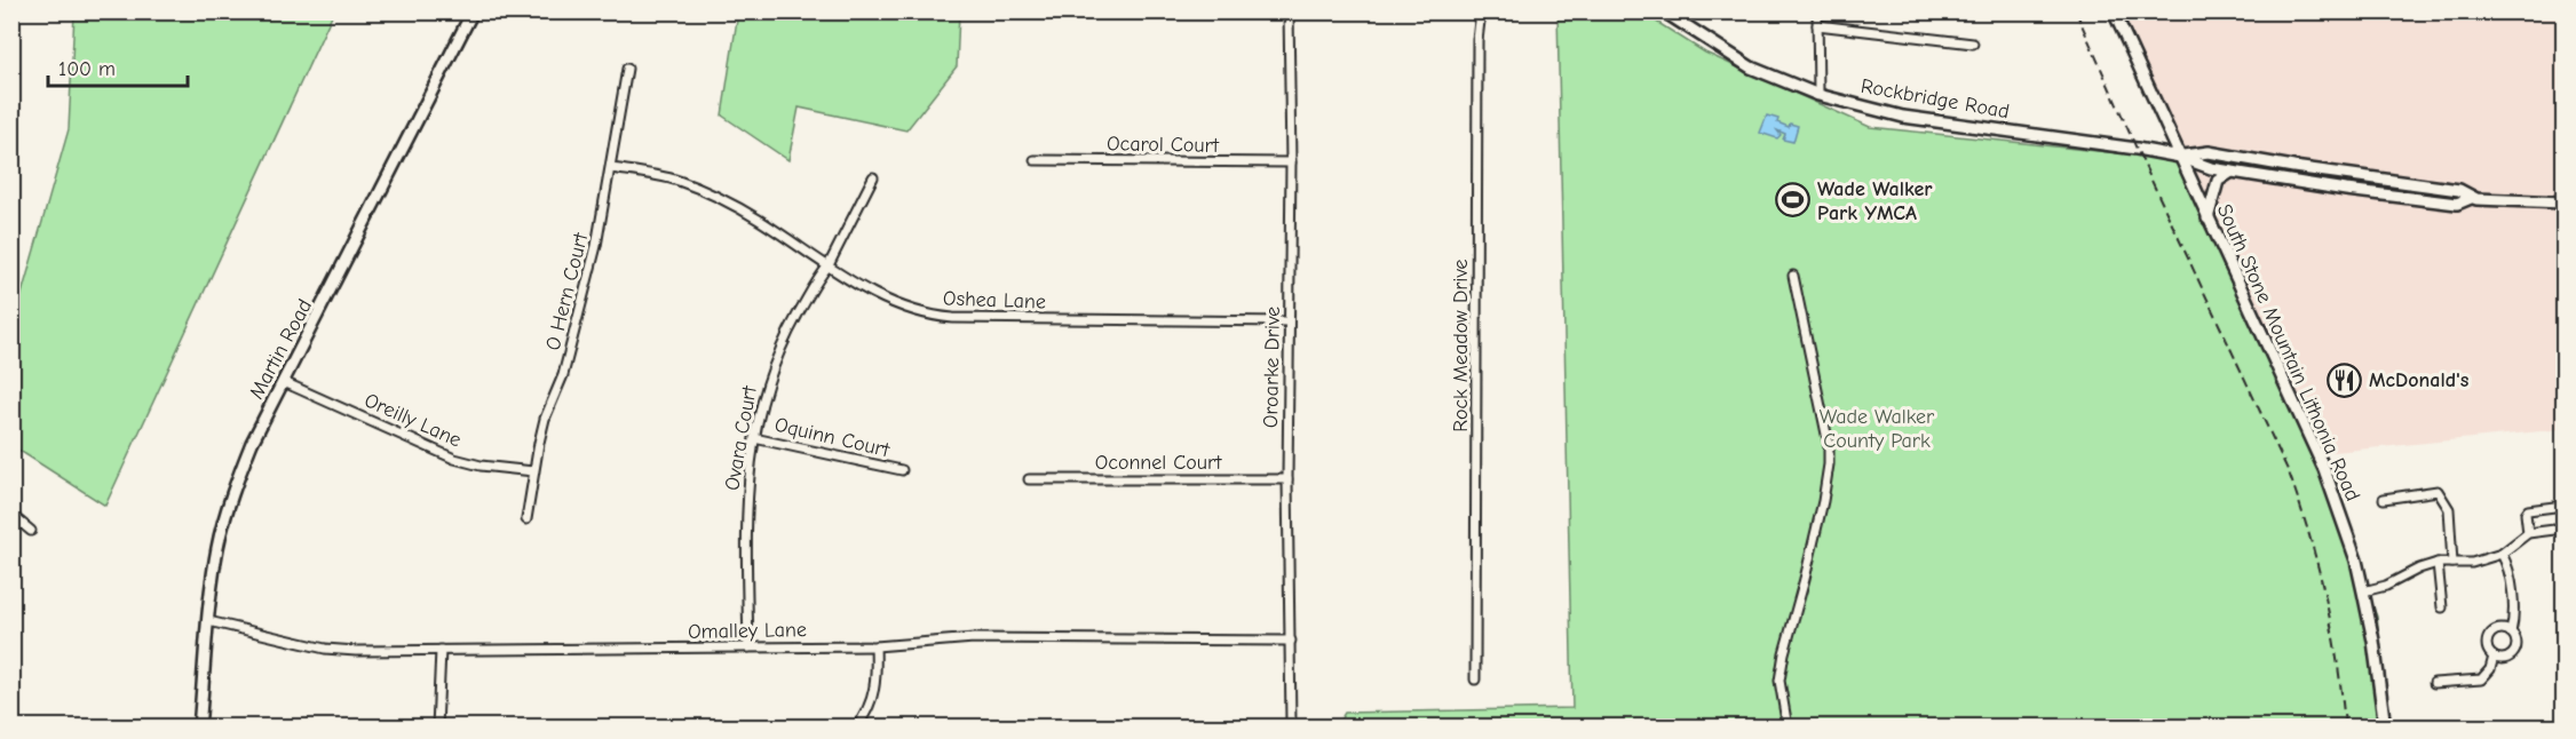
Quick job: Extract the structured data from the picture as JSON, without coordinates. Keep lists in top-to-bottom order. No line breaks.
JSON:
{"streets":{"main road":["Rockbridge Road","Martin Road","South Stone Mountain Lithonia Road"],"street":["Ocarol Court","O Hern Court","Oshea Lane","Rock Meadow Drive","Oroarke Drive","Oreilly Lane","Oquinn Court","Ovara Court","Oconnel Court","Omalley Lane"]},"crossings":[["Rockbridge Road","South Stone Mountain Lithonia Road"],["Ocarol Court","Oroarke Drive"],["O Hern Court","Oshea Lane"],["O Hern Court","Oreilly Lane"],["Oshea Lane","Oroarke Drive"],["Oshea Lane","Ovara Court"],["Martin Road","Oreilly Lane"],["Martin Road","Omalley Lane"],["Oroarke Drive","Oconnel Court"],["Oroarke Drive","Omalley Lane"],["Oquinn Court","Ovara Court"],["Ovara Court","Omalley Lane"]],"parks":["Wade Walker County Park"],"places":{"sports":["Wade Walker Park YMCA"],"restaurant":["McDonald's"]},"scale_bar":"100 m"}
